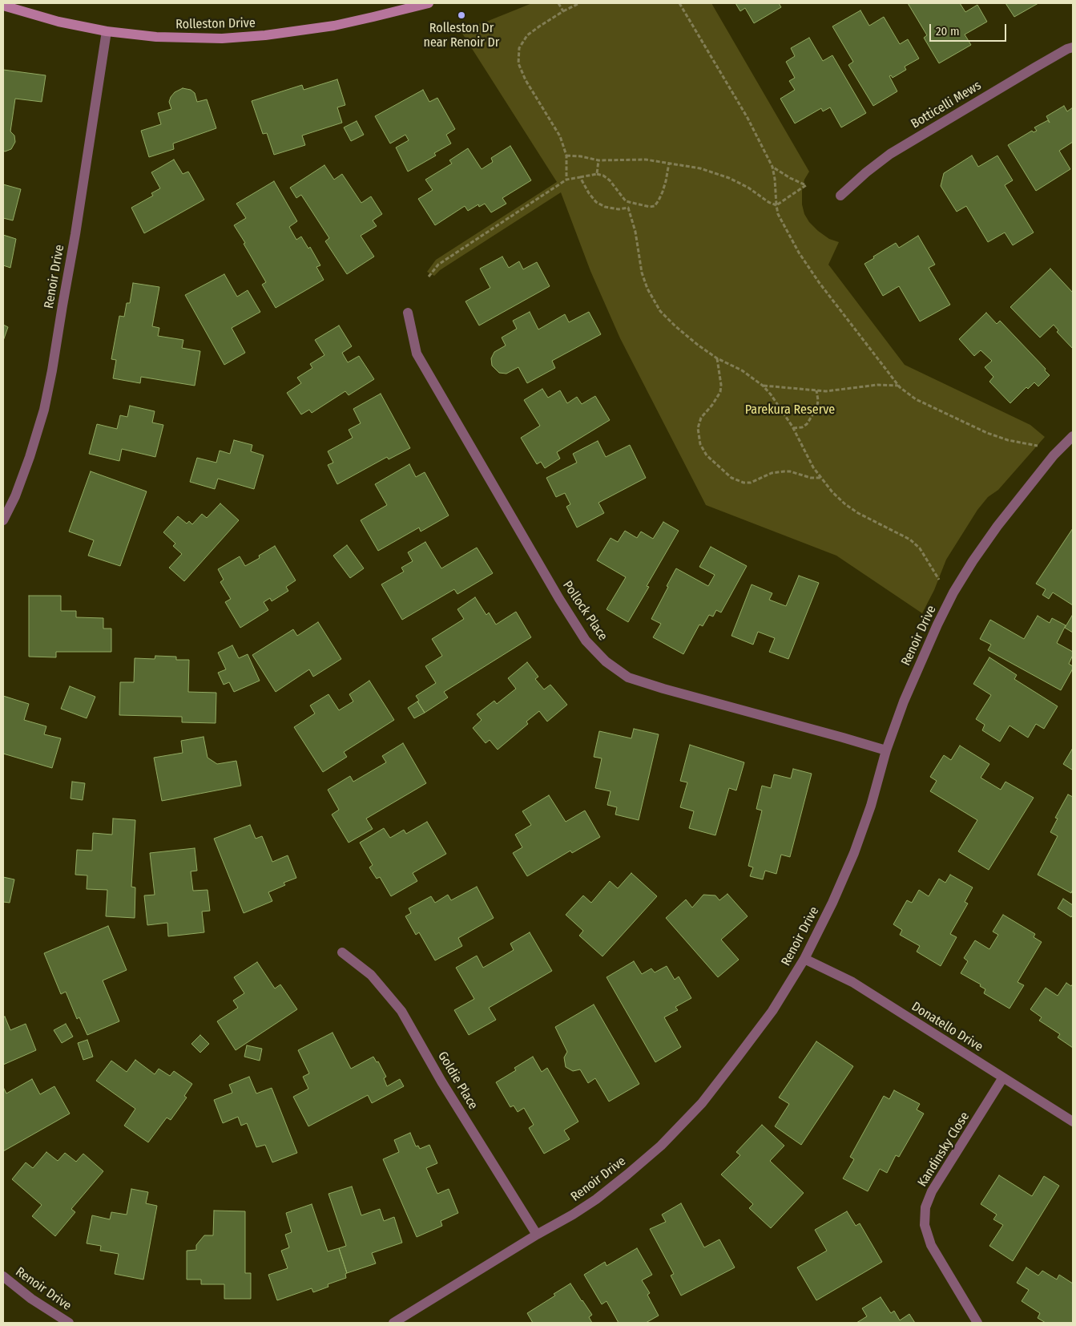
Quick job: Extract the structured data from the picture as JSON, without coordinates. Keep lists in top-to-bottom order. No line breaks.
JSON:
{"streets":{"main road":["Rolleston Drive"],"street":["Botticelli Mews","Renoir Drive","Pollock Place","Donatello Drive","Goldie Place","Kandinsky Close"]},"crossings":[["Rolleston Drive","Renoir Drive"],["Renoir Drive","Pollock Place"],["Renoir Drive","Donatello Drive"],["Renoir Drive","Goldie Place"],["Donatello Drive","Kandinsky Close"]],"parks":["Parekura Reserve"],"places":["Rolleston Dr near Renoir Dr"],"scale_bar":"20 m"}
